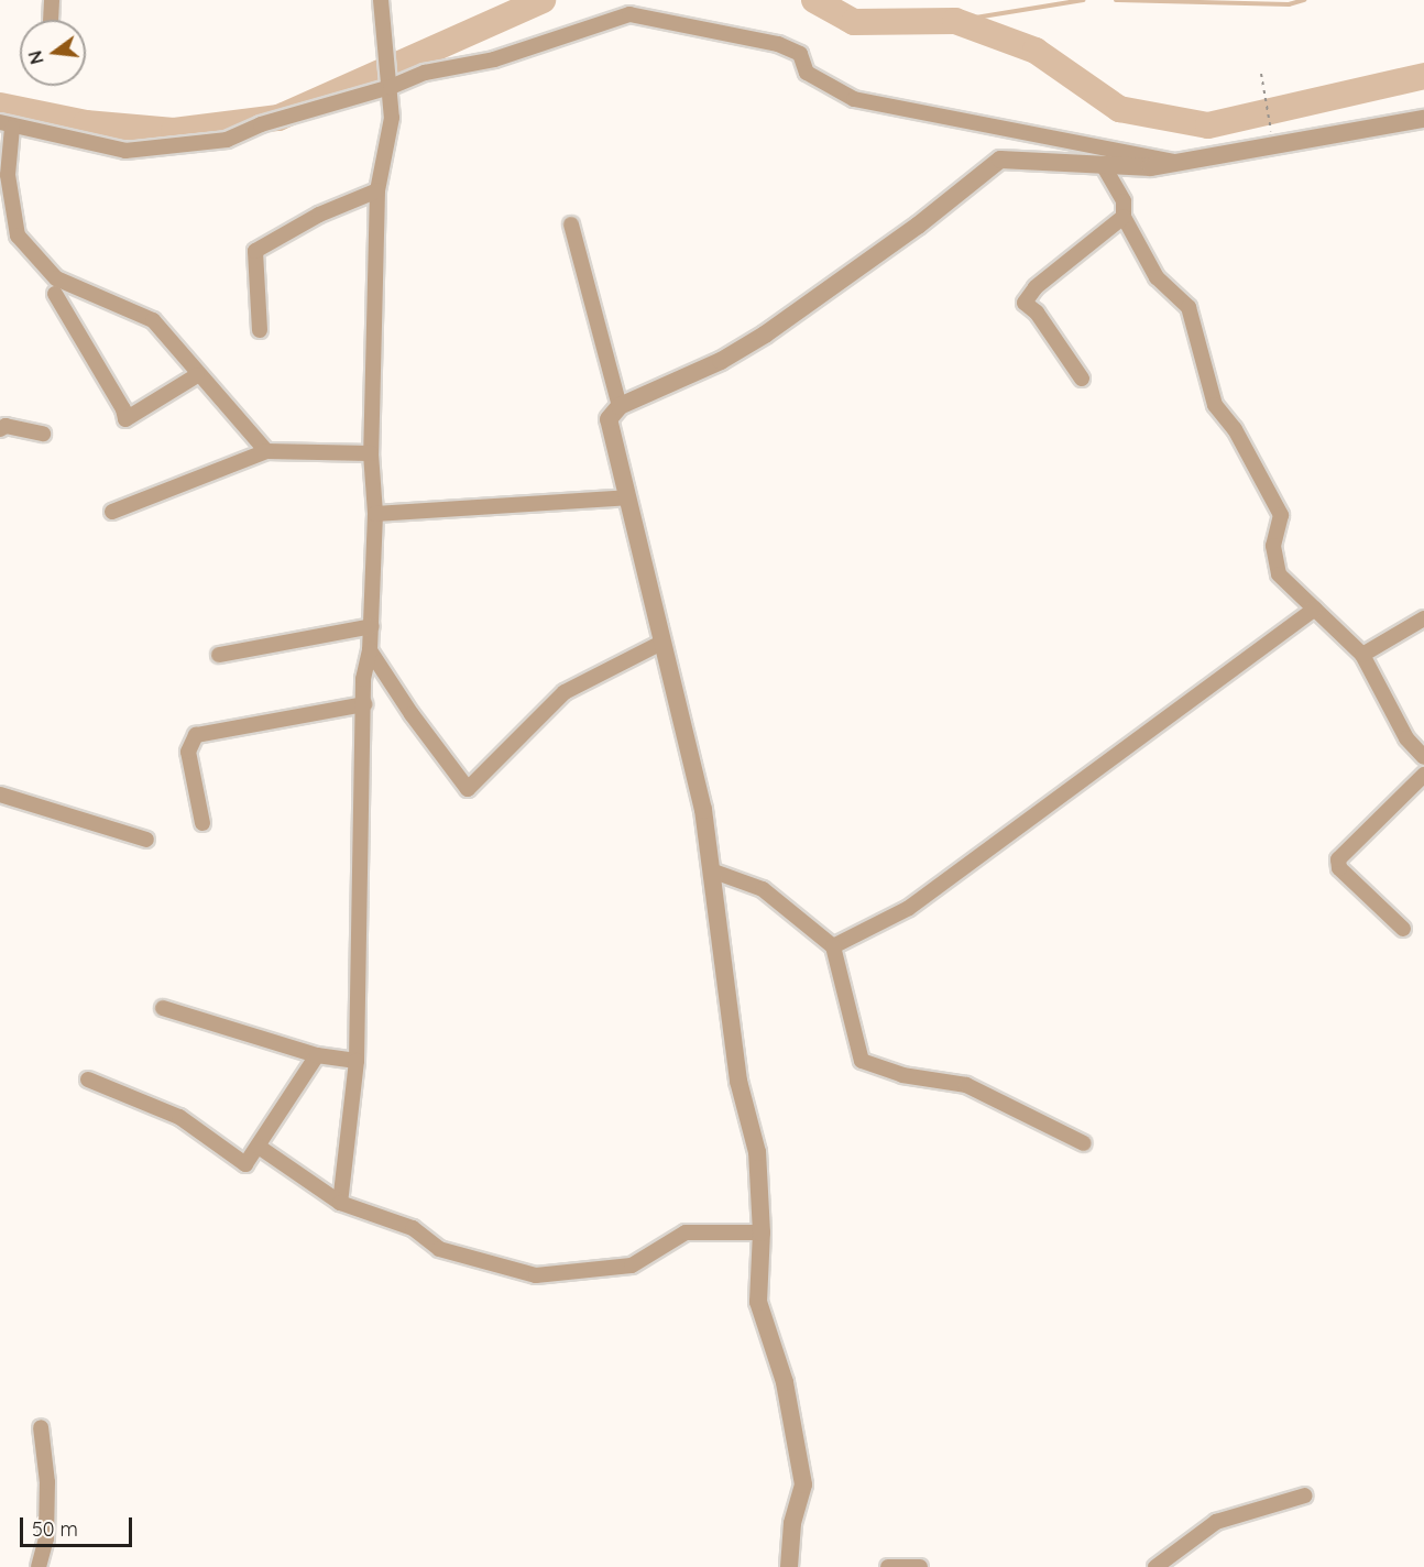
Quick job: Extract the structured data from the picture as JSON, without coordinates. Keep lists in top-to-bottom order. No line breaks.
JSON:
{"scale_bar":"50 m","north":"left"}
